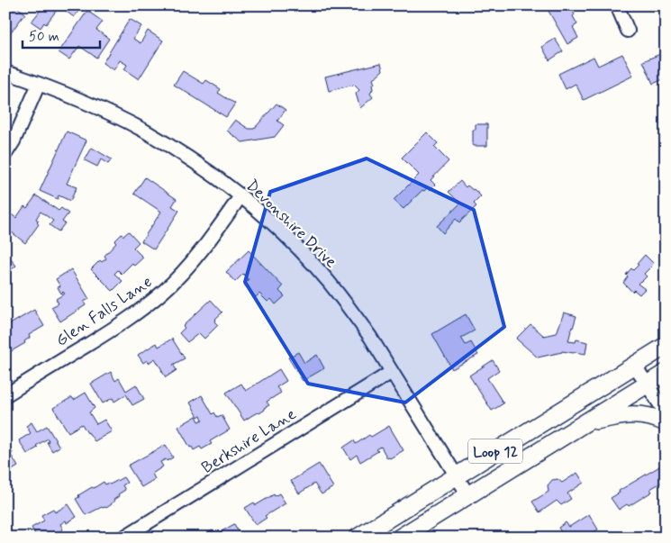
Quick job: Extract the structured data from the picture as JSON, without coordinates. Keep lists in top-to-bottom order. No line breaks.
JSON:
{"streets":{"main road":["Loop 12"],"street":["Devonshire Drive","Glen Falls Lane","Berkshire Lane"]},"crossings":[["Devonshire Drive","Glen Falls Lane"],["Devonshire Drive","Berkshire Lane"],["Devonshire Drive","Loop 12"]],"scale_bar":"50 m"}
